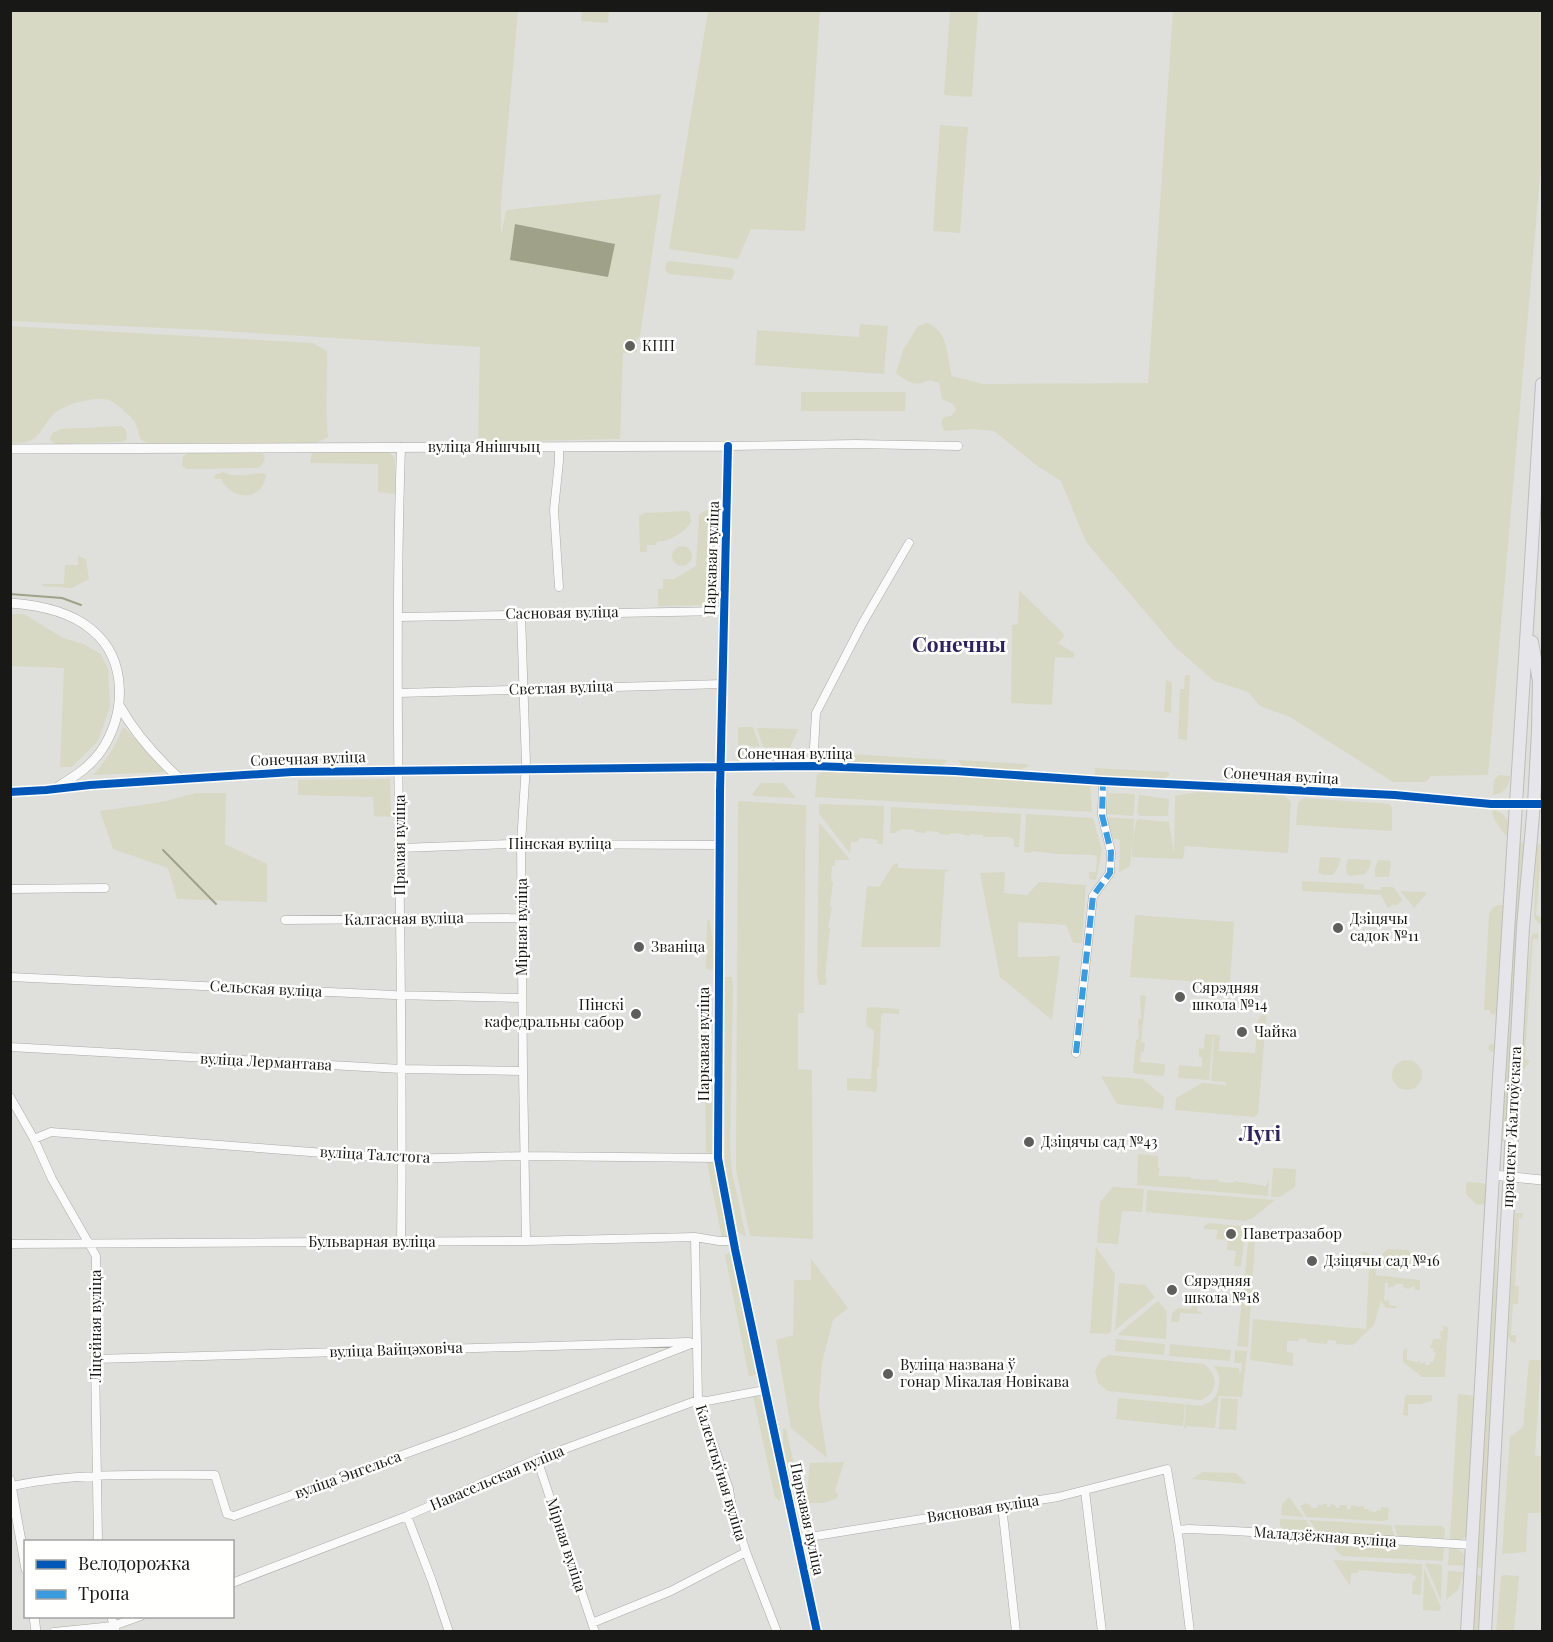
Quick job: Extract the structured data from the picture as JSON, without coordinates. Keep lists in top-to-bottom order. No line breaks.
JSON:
{"streets":{"main road":["праспект Жалтоўскага"],"street":["вуліца Янішчыц","Паркавая вуліца","Сасновая вуліца","Светлая вуліца","Сонечная вуліца","Пінская вуліца","Прамая вуліца","Калгасная вуліца","Мірная вуліца","Сельская вуліца","вуліца Лермантава","вуліца Талстога","Бульварная вуліца","Ліцейная вуліца","вуліца Вайцэховіча","Калектыўная вуліца","вуліца Энгельса","Навасельская вуліца","Вясновая вуліца","Маладзёжная вуліца"]},"crossings":[["вуліца Янішчыц","Паркавая вуліца"],["вуліца Янішчыц","Прамая вуліца"],["Паркавая вуліца","Сасновая вуліца"],["Паркавая вуліца","Светлая вуліца"],["Паркавая вуліца","Сонечная вуліца"],["Паркавая вуліца","Пінская вуліца"],["Паркавая вуліца","вуліца Талстога"],["Паркавая вуліца","Бульварная вуліца"],["Паркавая вуліца","Навасельская вуліца"],["Паркавая вуліца","Вясновая вуліца"],["Сасновая вуліца","Прамая вуліца"],["Сасновая вуліца","Мірная вуліца"],["Светлая вуліца","Прамая вуліца"],["Светлая вуліца","Мірная вуліца"],["Сонечная вуліца","Прамая вуліца"],["Сонечная вуліца","Мірная вуліца"],["Сонечная вуліца","праспект Жалтоўскага"],["Пінская вуліца","Прамая вуліца"],["Пінская вуліца","Мірная вуліца"],["Прамая вуліца","Калгасная вуліца"],["Прамая вуліца","Сельская вуліца"],["Прамая вуліца","вуліца Лермантава"],["Прамая вуліца","вуліца Талстога"],["Прамая вуліца","Бульварная вуліца"],["Калгасная вуліца","Мірная вуліца"],["Мірная вуліца","Сельская вуліца"],["Мірная вуліца","вуліца Лермантава"],["Мірная вуліца","вуліца Талстога"],["Мірная вуліца","Бульварная вуліца"],["Мірная вуліца","Навасельская вуліца"],["праспект Жалтоўскага","Маладзёжная вуліца"],["вуліца Талстога","Ліцейная вуліца"],["Бульварная вуліца","Ліцейная вуліца"],["Бульварная вуліца","Калектыўная вуліца"],["Ліцейная вуліца","вуліца Вайцэховіча"],["Ліцейная вуліца","вуліца Энгельса"],["вуліца Вайцэховіча","Калектыўная вуліца"],["вуліца Вайцэховіча","вуліца Энгельса"],["Калектыўная вуліца","вуліца Энгельса"],["Калектыўная вуліца","Навасельская вуліца"],["Вясновая вуліца","Маладзёжная вуліца"]],"districts":["Сонечны","Лугі"],"places":["КПП","Дзіцячы садок №11","Званіца","Сярэдняя школа №14","Пінскі кафедральны сабор","Чайка","Дзіцячы сад №43","Паветразабор","Дзіцячы сад №16","Сярэдняя школа №18","Вуліца названа ў гонар Мікалая Новікава"],"legend":["Велодорожка","Тропа"]}
